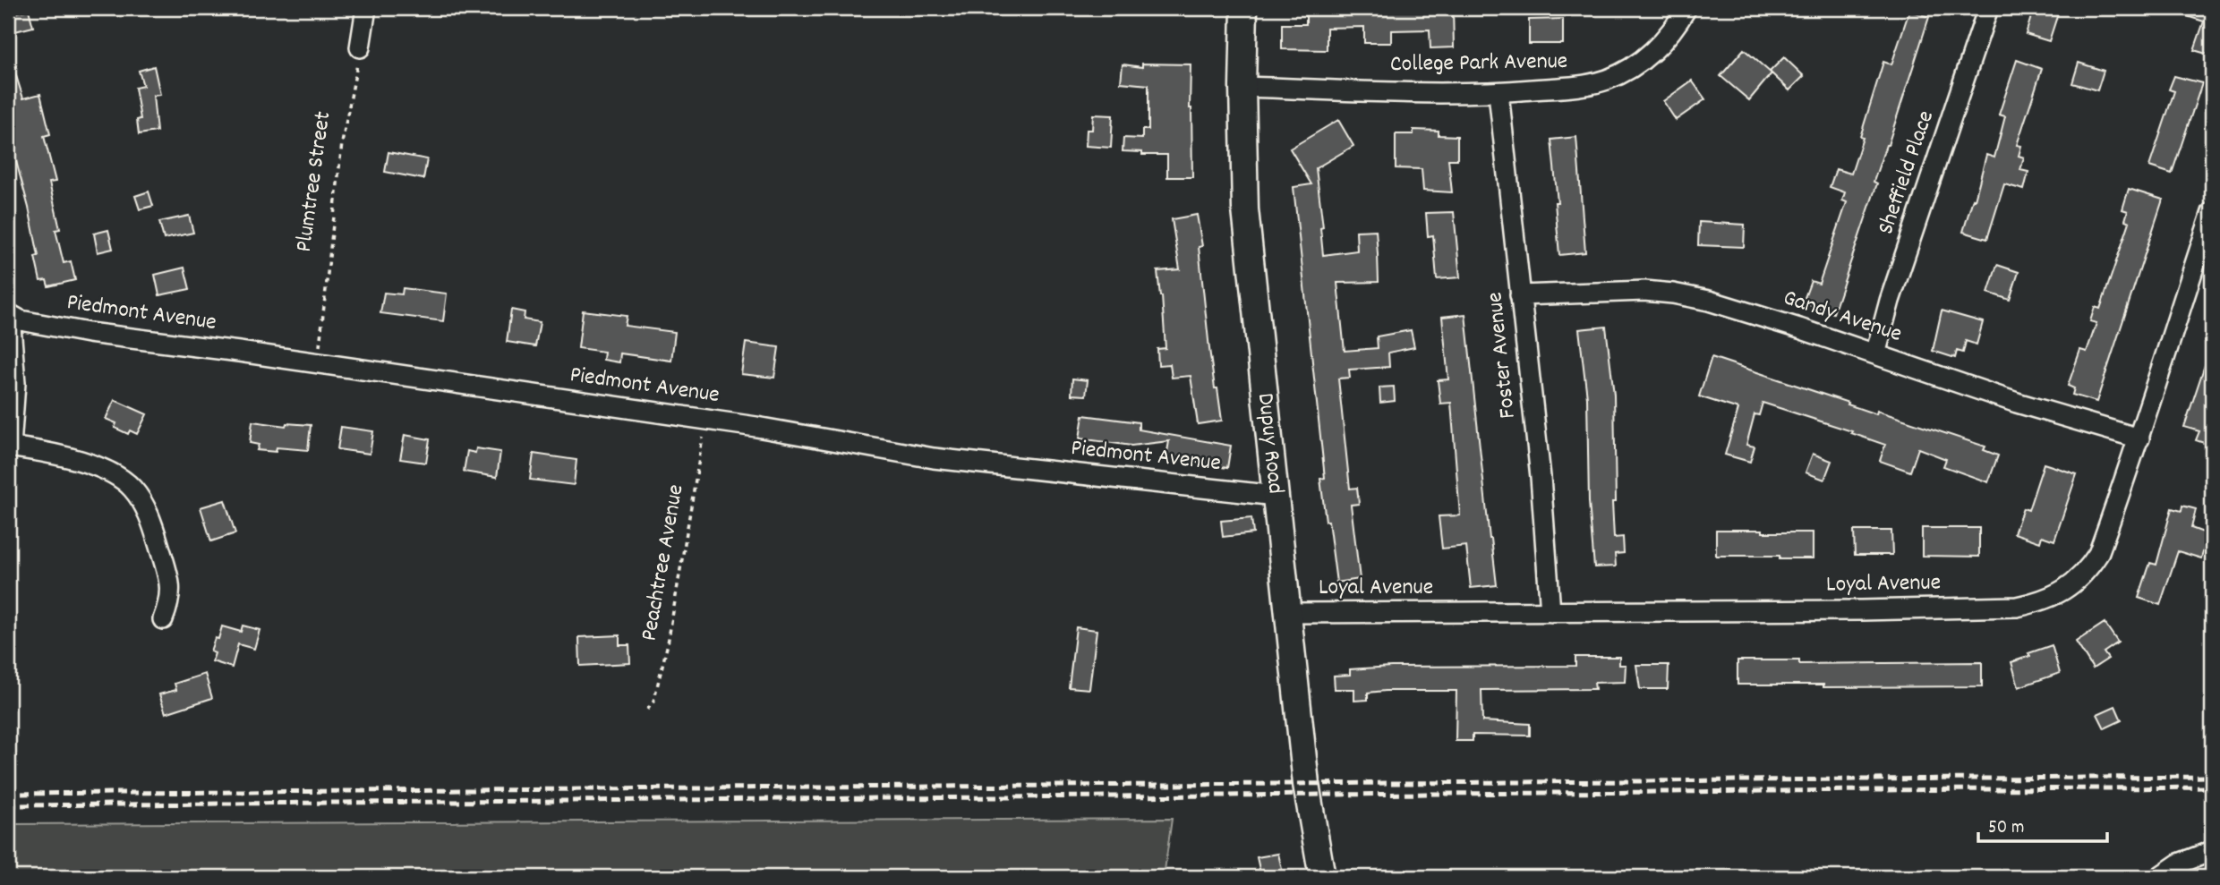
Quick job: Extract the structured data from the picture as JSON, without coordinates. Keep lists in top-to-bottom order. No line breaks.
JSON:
{"streets":{"street":["College Park Avenue","Sheffield Place","Piedmont Avenue","Gandy Avenue","Foster Avenue","Dupuy Road","Loyal Avenue"],"path":["Plumtree Street","Peachtree Avenue"]},"crossings":[["College Park Avenue","Foster Avenue"],["College Park Avenue","Dupuy Road"],["Sheffield Place","Gandy Avenue"],["Plumtree Street","Piedmont Avenue"],["Piedmont Avenue","Dupuy Road"],["Piedmont Avenue","Peachtree Avenue"],["Gandy Avenue","Foster Avenue"],["Gandy Avenue","Loyal Avenue"],["Foster Avenue","Loyal Avenue"],["Dupuy Road","Loyal Avenue"]],"scale_bar":"50 m"}
